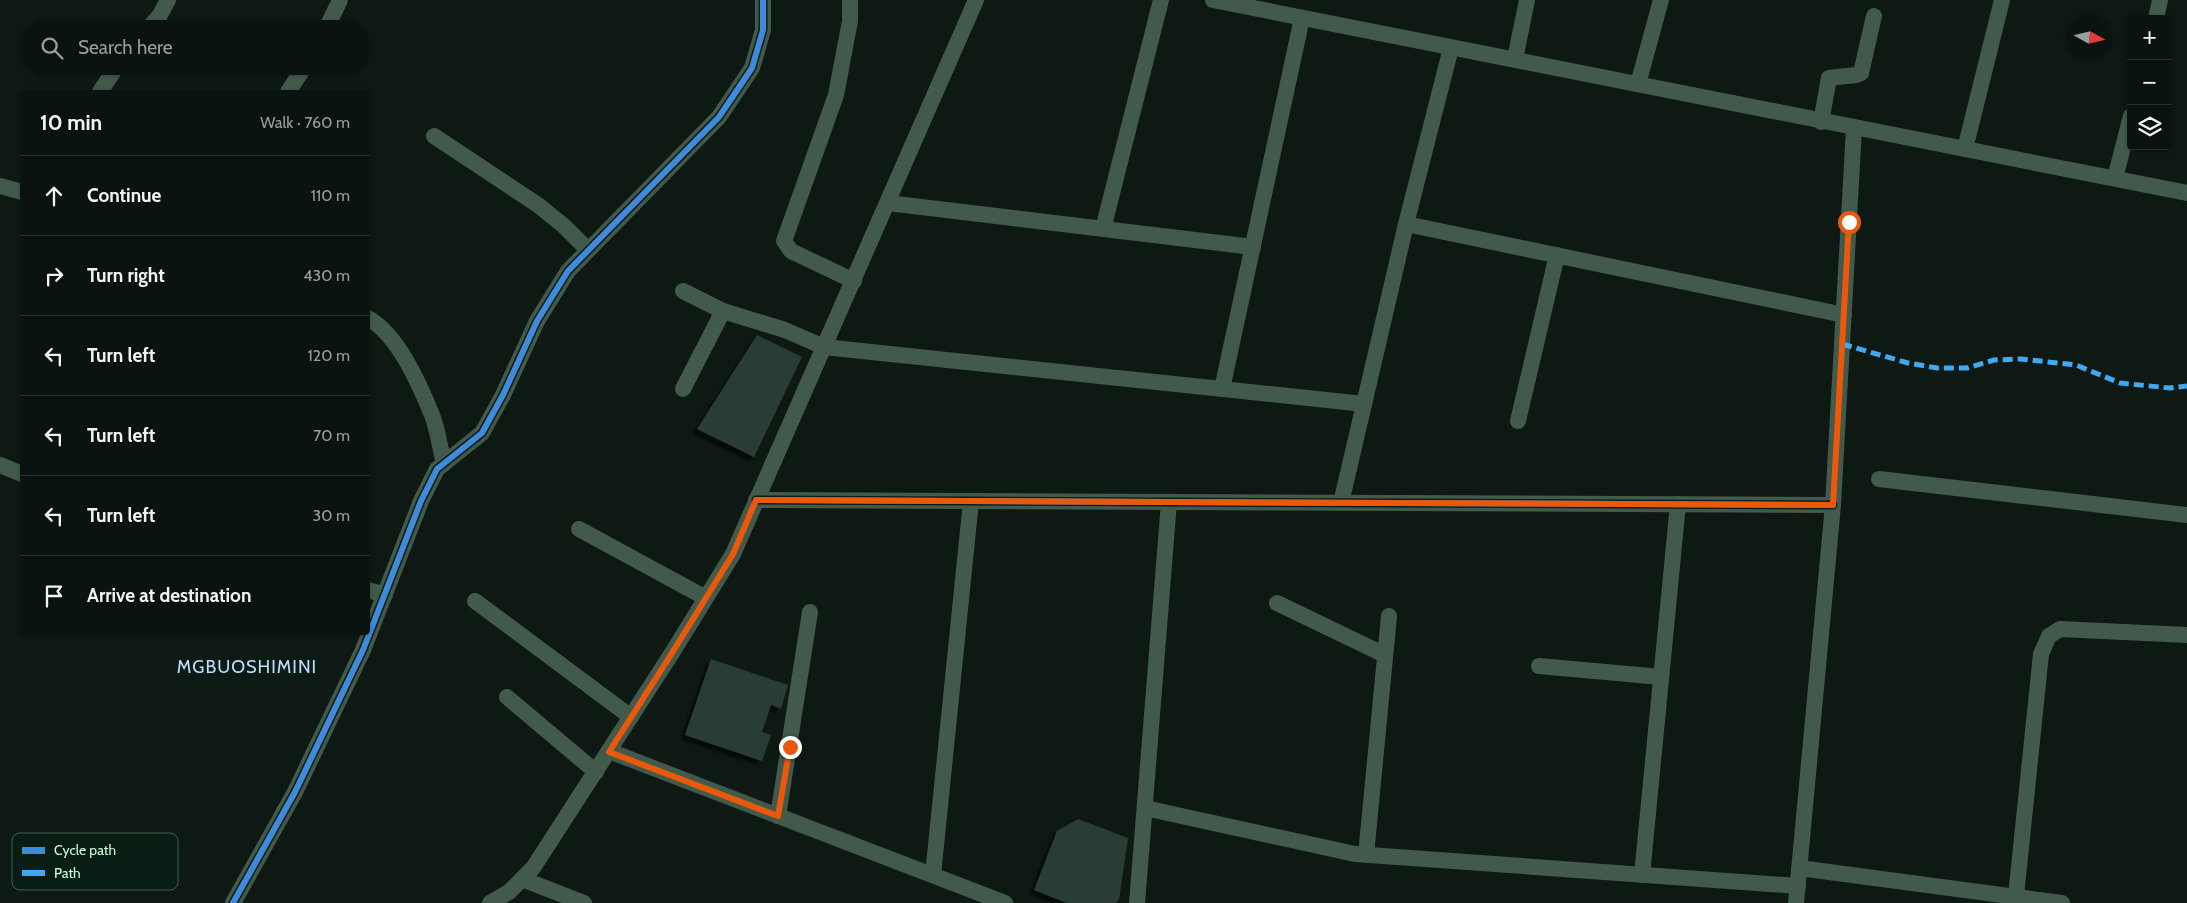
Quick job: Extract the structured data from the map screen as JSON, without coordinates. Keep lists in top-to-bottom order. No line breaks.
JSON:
{"districts":["MGBUOSHIMINI"],"legend":["Cycle path","Path"],"north":"right","page":{"map_buttons":["+","−"],"search":"Search here","heading":["10 min","Walk · 760 m"],"list":[["Continue","110 m"],["Turn right","430 m"],["Turn left","120 m"],["Turn left","70 m"],["Turn left","30 m"],"Arrive at destination"]}}
